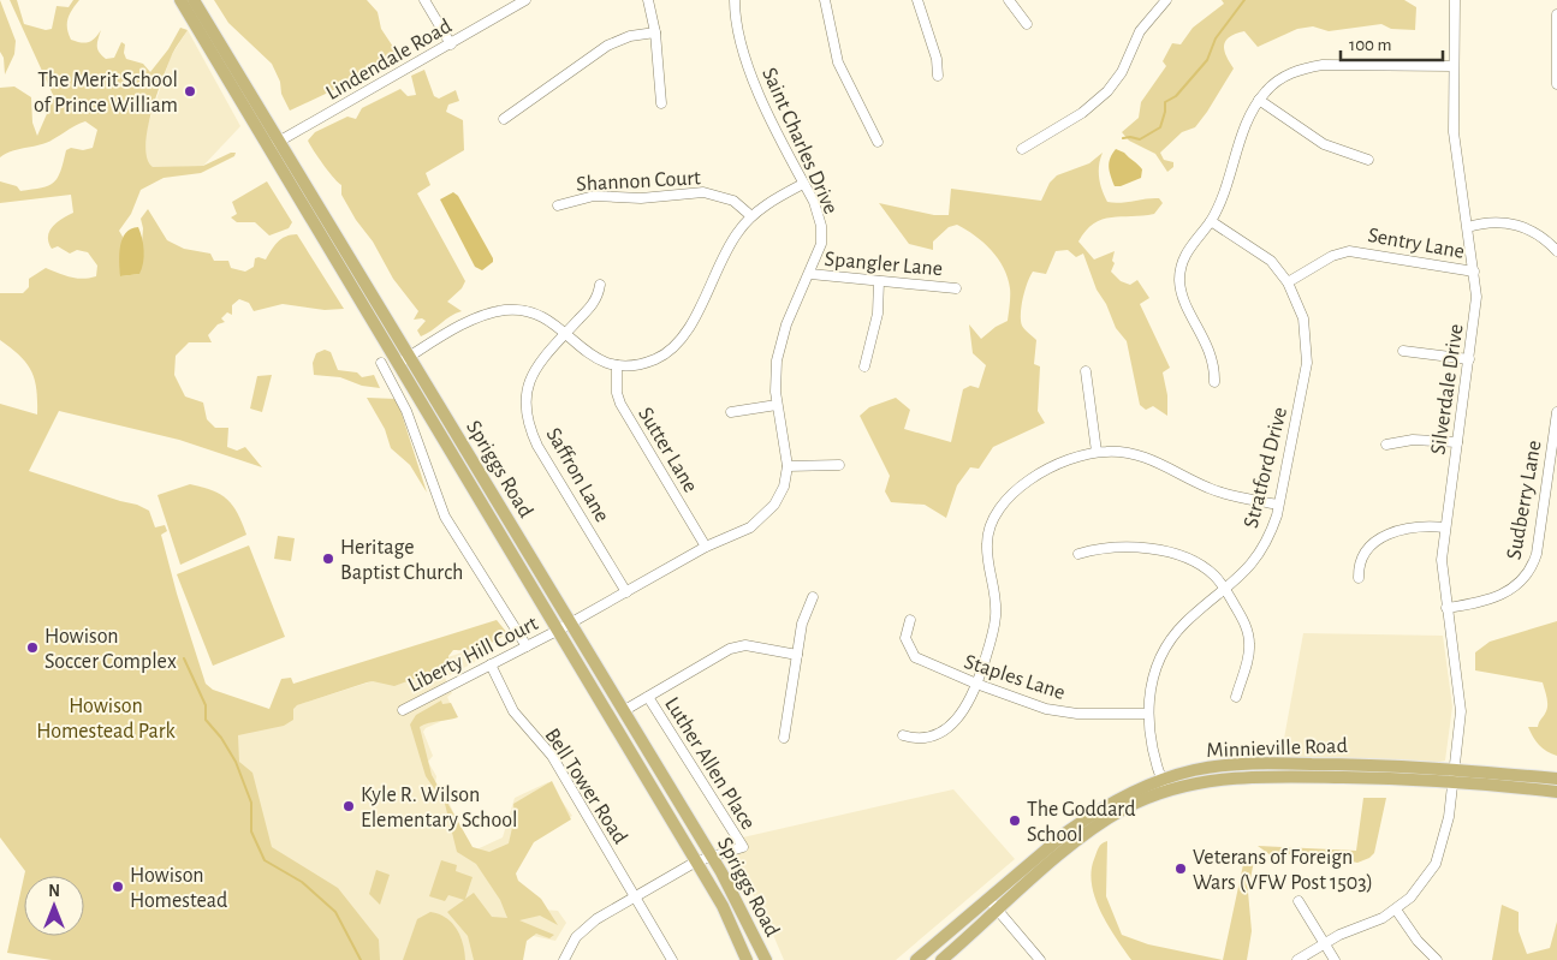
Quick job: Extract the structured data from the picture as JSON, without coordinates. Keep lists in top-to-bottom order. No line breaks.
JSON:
{"streets":{"main road":["Spriggs Road","Minnieville Road"],"street":["Lindendale Road","Saint Charles Drive","Shannon Court","Sentry Lane","Spangler Lane","Silverdale Drive","Sutter Lane","Stratford Drive","Saffron Lane","Sudberry Lane","Liberty Hill Court","Staples Lane","Luther Allen Place","Bell Tower Road"]},"crossings":[["Lindendale Road","Spriggs Road"],["Saint Charles Drive","Spangler Lane"],["Saint Charles Drive","Sutter Lane"],["Saint Charles Drive","Spriggs Road"],["Saint Charles Drive","Saffron Lane"],["Saint Charles Drive","Liberty Hill Court"],["Sentry Lane","Silverdale Drive"],["Sentry Lane","Stratford Drive"],["Silverdale Drive","Sudberry Lane"],["Silverdale Drive","Minnieville Road"],["Stratford Drive","Staples Lane"],["Stratford Drive","Minnieville Road"],["Spriggs Road","Liberty Hill Court"],["Spriggs Road","Luther Allen Place"],["Liberty Hill Court","Bell Tower Road"]],"parks":["Howison Homestead Park"],"places":["The Merit School of Prince William","Heritage Baptist Church","Howison Soccer Complex","Kyle R. Wilson Elementary School","The Goddard School","Veterans of Foreign Wars (VFW Post 1503)","Howison Homestead"],"scale_bar":"100 m","north":"top"}
